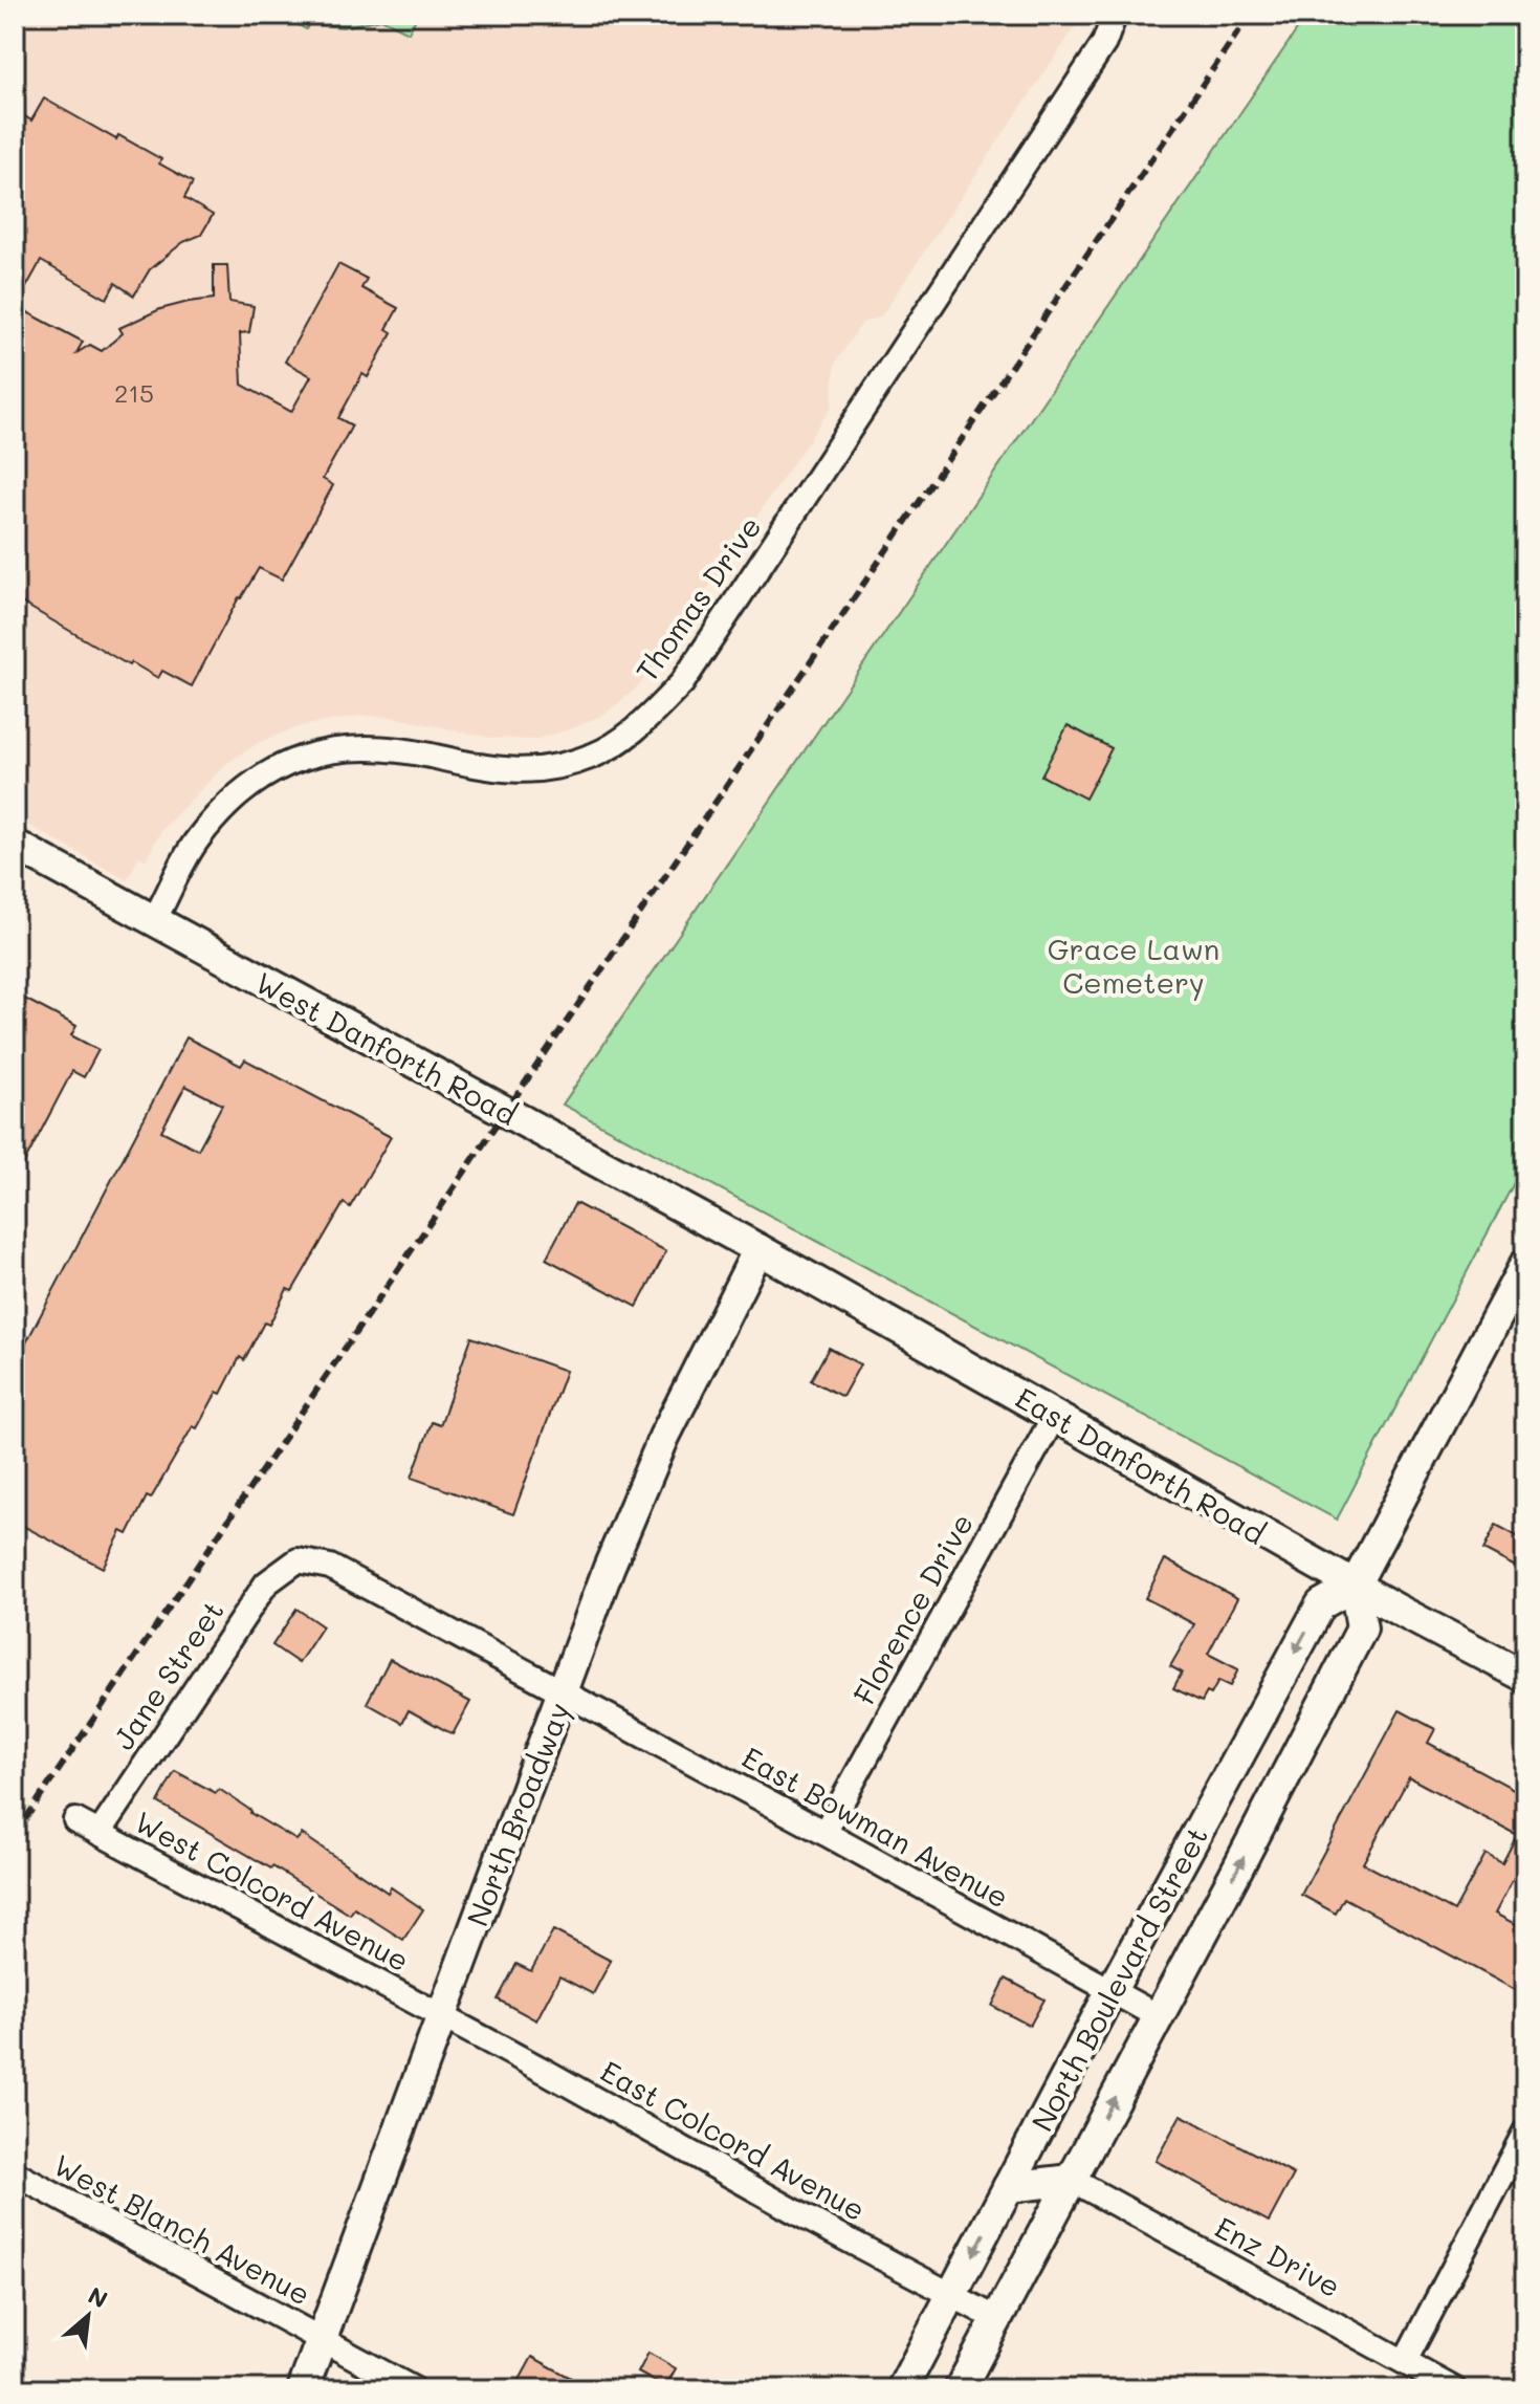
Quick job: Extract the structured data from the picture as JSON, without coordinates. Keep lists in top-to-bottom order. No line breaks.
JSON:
{"streets":{"main road":["West Danforth Road","East Danforth Road","North Broadway","North Boulevard Street"],"street":["Thomas Drive","Florence Drive","Jane Street","East Bowman Avenue","West Colcord Avenue","East Colcord Avenue","West Blanch Avenue","Enz Drive"]},"crossings":[["Thomas Drive","West Danforth Road"],["West Danforth Road","East Danforth Road"],["West Danforth Road","North Broadway"],["East Danforth Road","Florence Drive"],["East Danforth Road","North Broadway"],["East Danforth Road","North Boulevard Street"],["Florence Drive","East Bowman Avenue"],["Jane Street","East Bowman Avenue"],["Jane Street","West Colcord Avenue"],["North Broadway","East Bowman Avenue"],["North Broadway","West Colcord Avenue"],["North Broadway","East Colcord Avenue"],["North Broadway","West Blanch Avenue"],["East Bowman Avenue","North Boulevard Street"],["West Colcord Avenue","East Colcord Avenue"],["North Boulevard Street","East Colcord Avenue"],["North Boulevard Street","Enz Drive"]],"parks":["Grace Lawn Cemetery"],"house_numbers":["215"],"north":"top right"}
